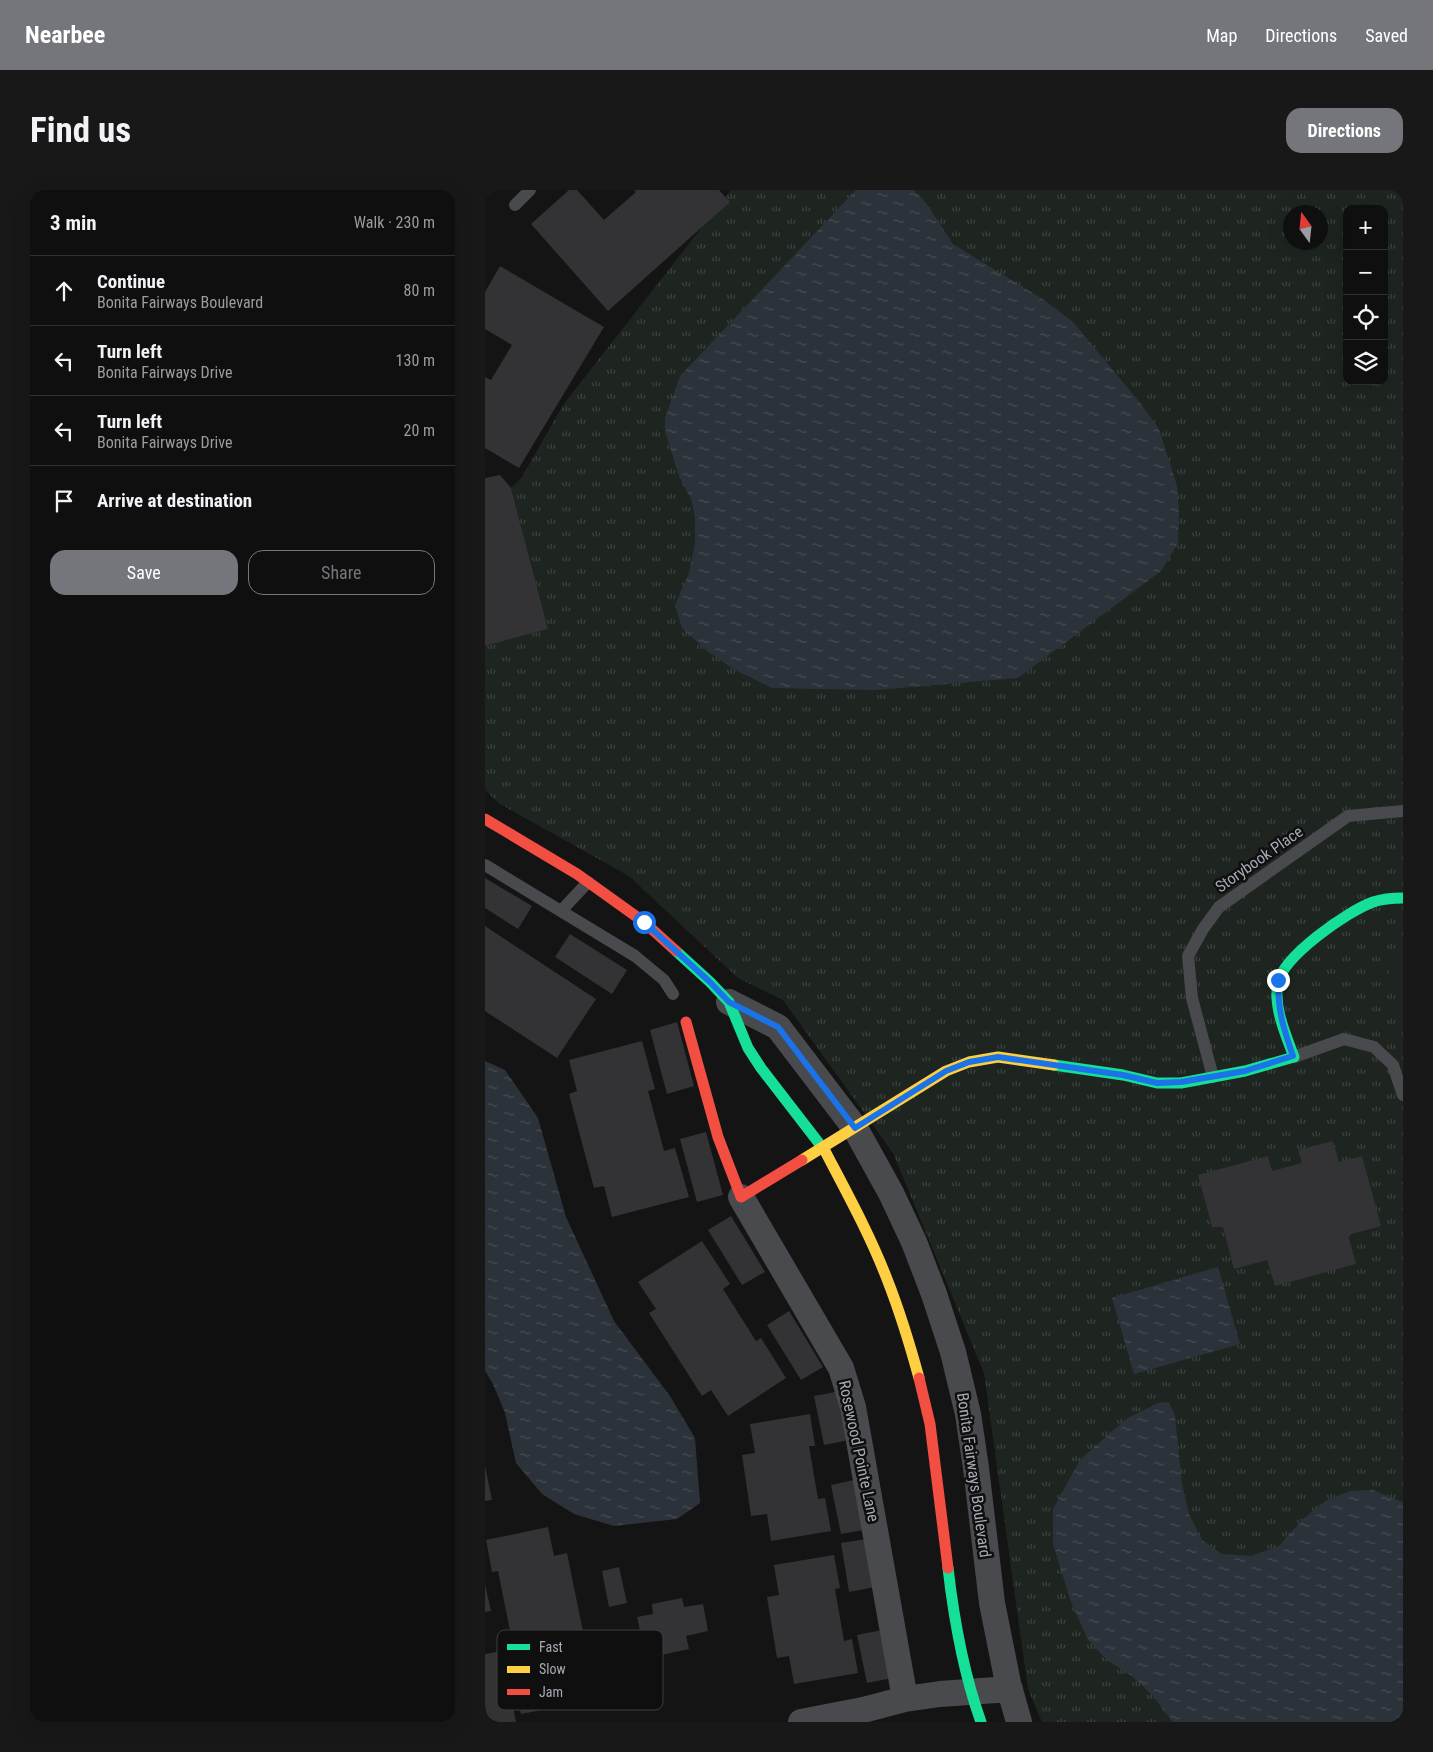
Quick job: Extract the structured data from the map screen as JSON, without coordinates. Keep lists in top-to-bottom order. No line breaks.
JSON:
{"streets":{"street":["Rosewood Pointe Lane","Bonita Fairways Boulevard"],"lane":["Storybook Place"]},"legend":["Fast","Slow","Jam"],"north":"top","page":{"header":"Nearbee","nav":["Map","Directions","Saved"],"buttons":["Directions",["Save","Share"]],"title":"Find us","heading":["3 min","Walk · 230 m"],"map_buttons":["+","−"],"list":[["Continue","Bonita Fairways Boulevard","80 m"],["Turn left","Bonita Fairways Drive","130 m"],["Turn left","Bonita Fairways Drive","20 m"],"Arrive at destination"]}}
